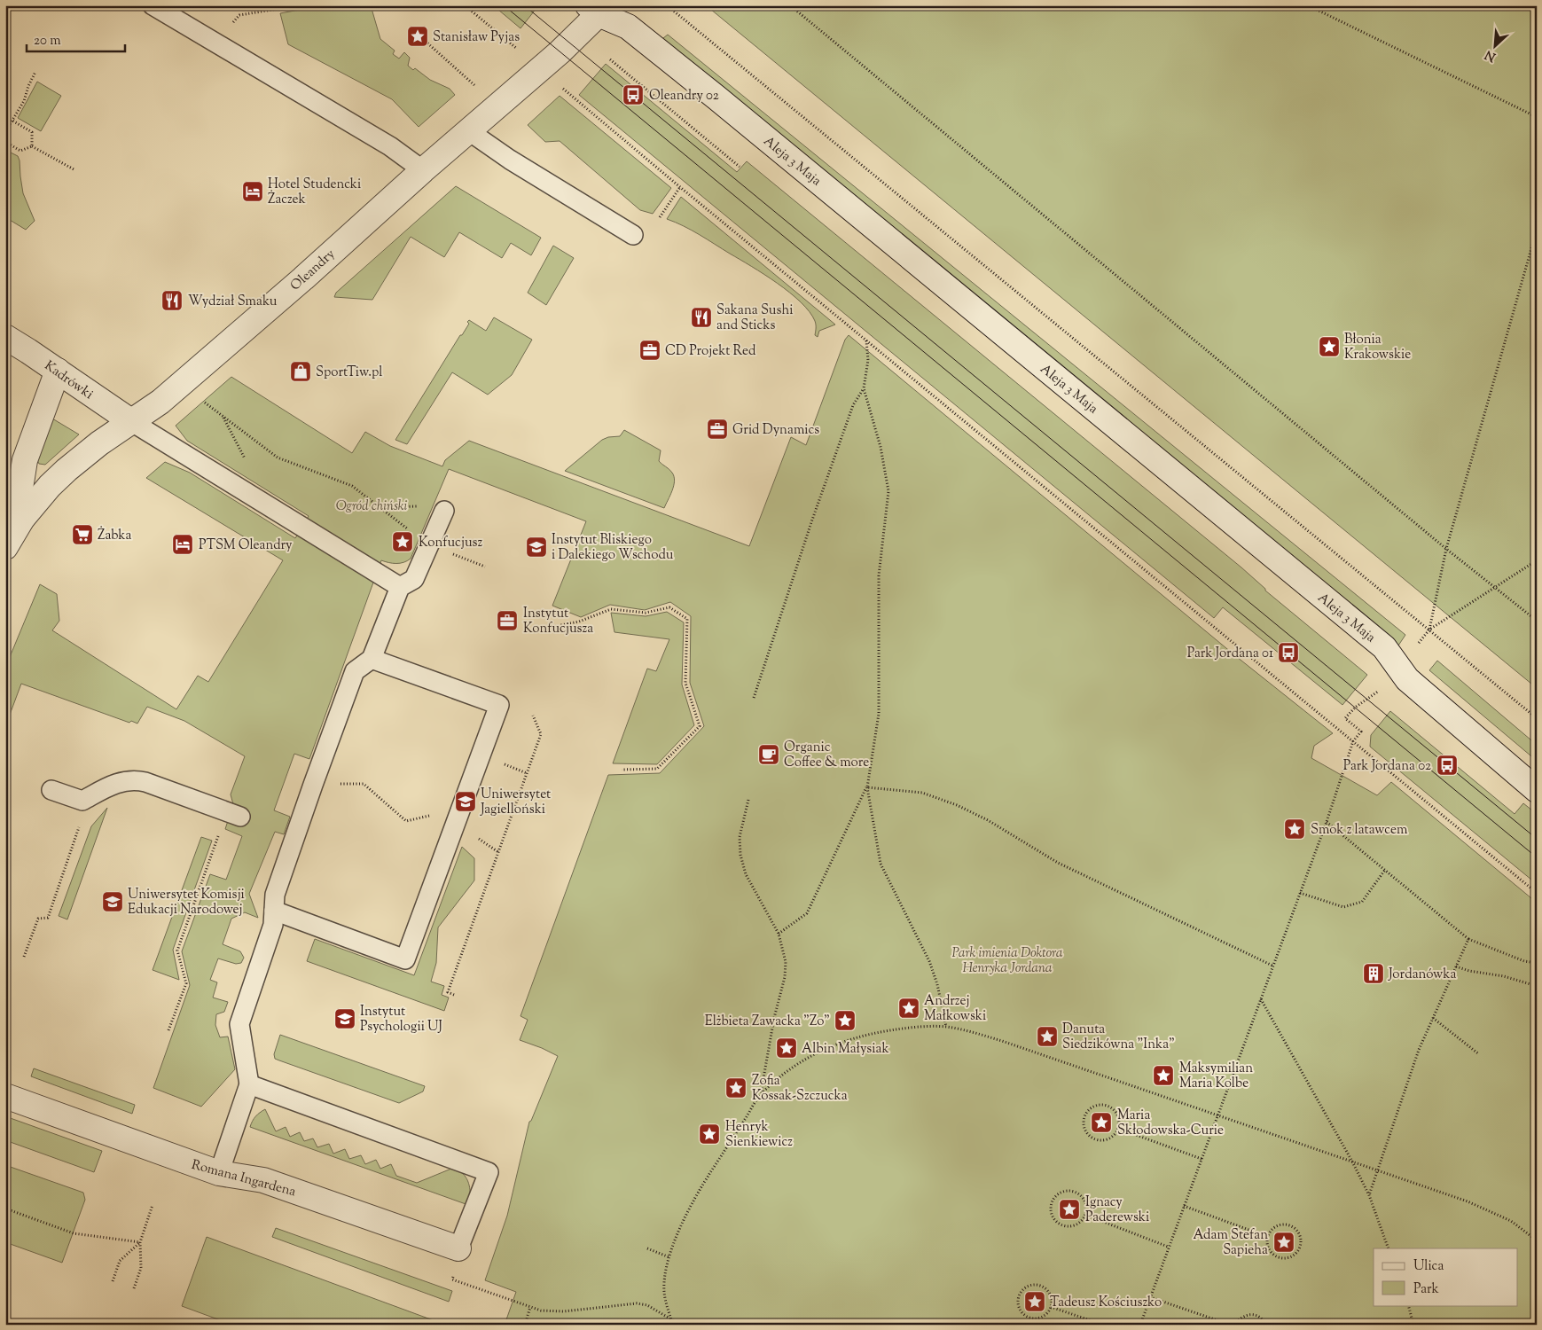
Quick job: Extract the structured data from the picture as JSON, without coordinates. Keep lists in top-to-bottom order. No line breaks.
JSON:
{"streets":{"street":["Aleja 3 Maja","Oleandry","Kadrówki","Romana Ingardena"]},"crossings":[["Aleja 3 Maja","Oleandry"],["Oleandry","Kadrówki"]],"parks":["Ogród chiński","Park imienia Doktora Henryka Jordana"],"places":{"place":["Stanisław Pyjas","Błonia Krakowskie","Konfucjusz","Smok z latawcem","Andrzej Małkowski","Elżbieta Zawacka \"Zo\"","Danuta Siedzikówna \"Inka\"","Albin Małysiak","Maksymilian Maria Kolbe","Zofia Kossak-Szczucka","Maria Skłodowska-Curie","Henryk Sienkiewicz","Ignacy Paderewski","Adam Stefan Sapieha","Tadeusz Kościuszko"],"bus stop":["Oleandry 02","Park Jordana 01","Park Jordana 02"],"hotel":["Hotel Studencki Żaczek","PTSM Oleandry"],"restaurant":["Wydział Smaku","Sakana Sushi and Sticks"],"office":["CD Projekt Red","Grid Dynamics","Instytut Konfucjusza"],"shop":["SportTiw.pl"],"supermarket":["Żabka"],"school or university":["Instytut Bliskiego i Dalekiego Wschodu","Uniwersytet Jagielloński","Uniwersytet Komisji Edukacji Narodowej","Instytut Psychologii UJ"],"cafe":["Organic Coffee & more"],"building":["Jordanówka"]},"legend":["Ulica","Park"],"scale_bar":"20 m","north":"bottom left"}
